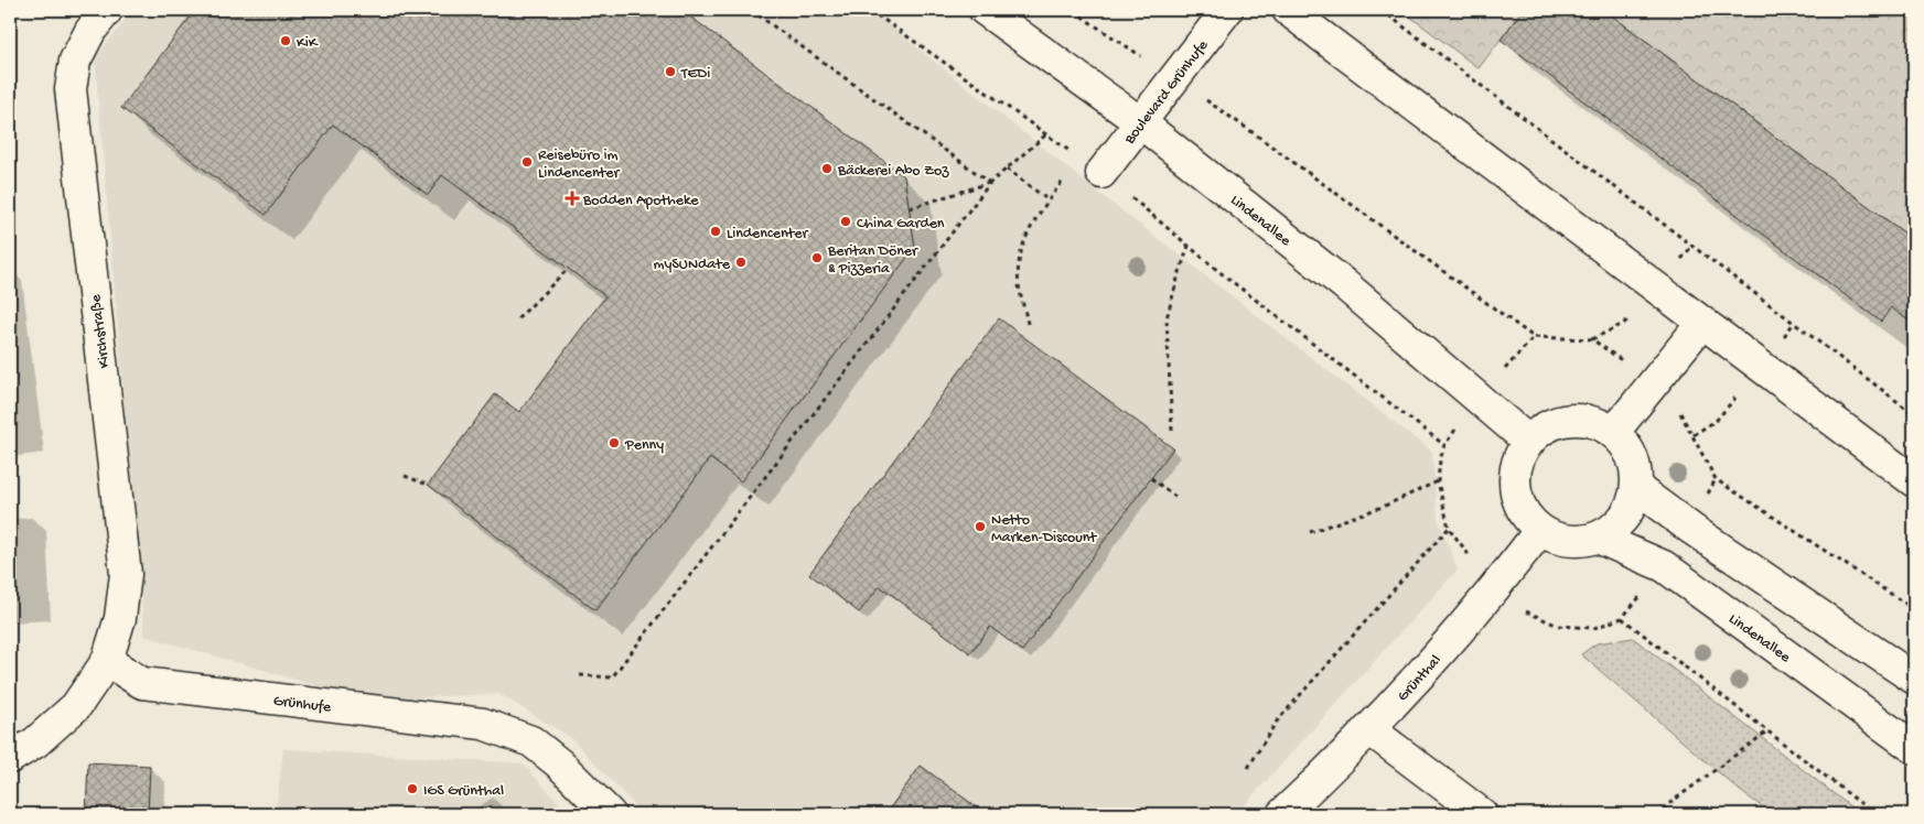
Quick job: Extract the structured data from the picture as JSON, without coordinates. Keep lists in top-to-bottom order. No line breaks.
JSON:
{"streets":{"street":["Boulevard Grünhufe","Lindenallee","Kirchstraße","Grünthal","Grünhufe"]},"crossings":[["Boulevard Grünhufe","Lindenallee"],["Lindenallee","Grünthal"],["Kirchstraße","Grünhufe"]],"places":{"other":["KiK","TEDi","Reisebüro im Lindencenter","Bäckerei Abo Zoz","China Garden","Lindencenter","Beritan Döner & Pizzeria","mySUNdate","Penny","Netto Marken-Discount","IGS Grünthal"],"health":["Bodden Apotheke"]}}
